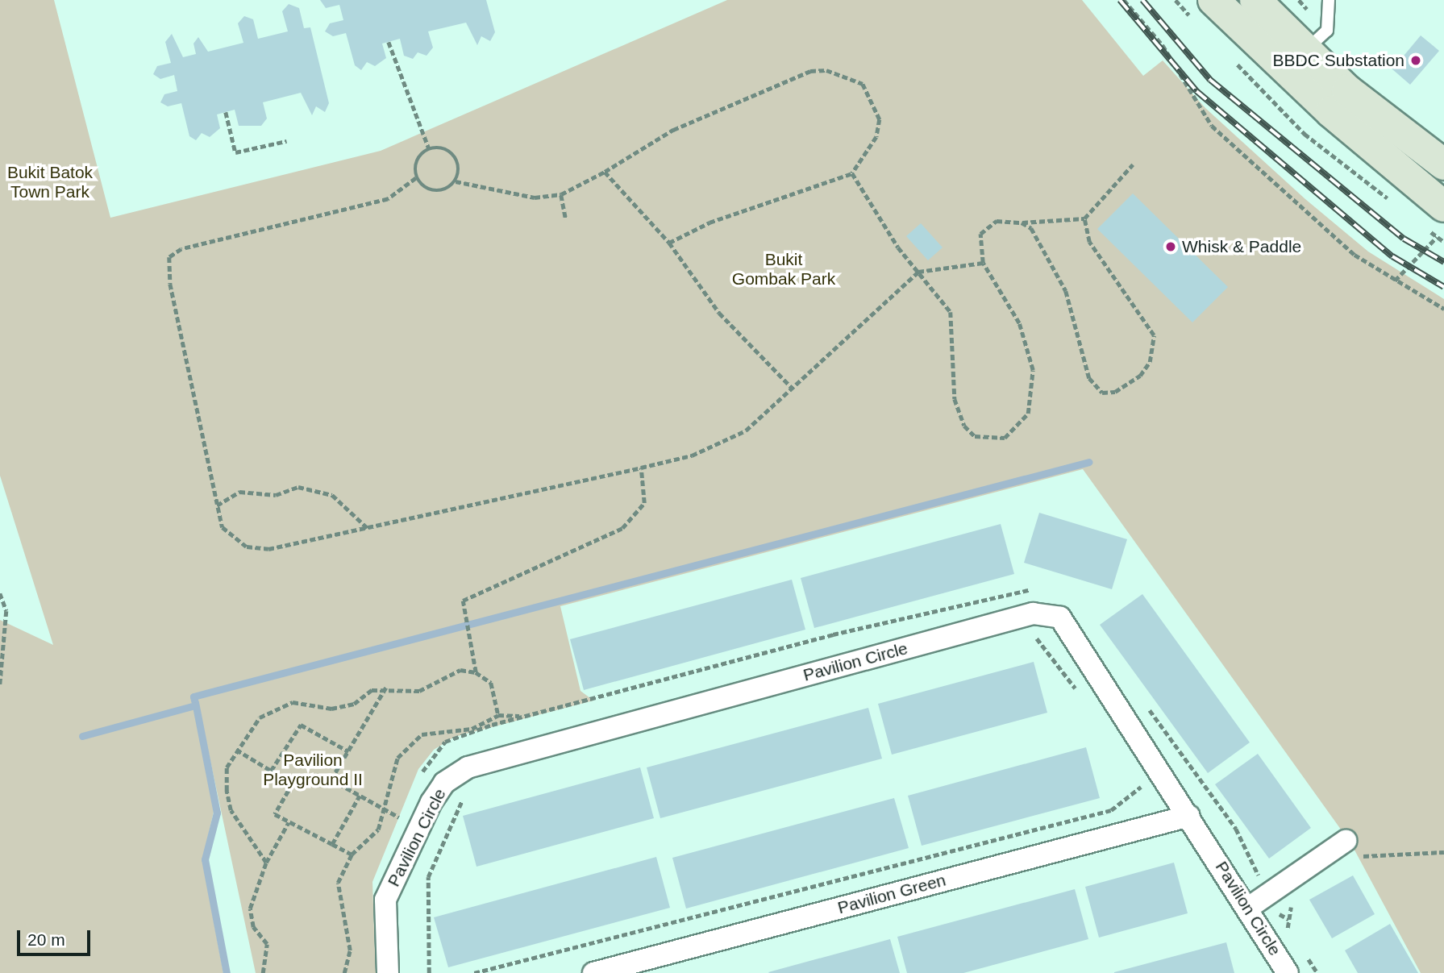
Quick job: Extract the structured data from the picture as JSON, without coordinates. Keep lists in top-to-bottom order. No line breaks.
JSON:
{"streets":{"street":["Pavilion Circle","Pavilion Green"]},"crossings":[["Pavilion Circle","Pavilion Green"]],"parks":["Bukit Batok Town Park","Bukit Gombak Park","Pavilion Playground II"],"places":["BBDC Substation","Whisk & Paddle"],"scale_bar":"20 m"}
